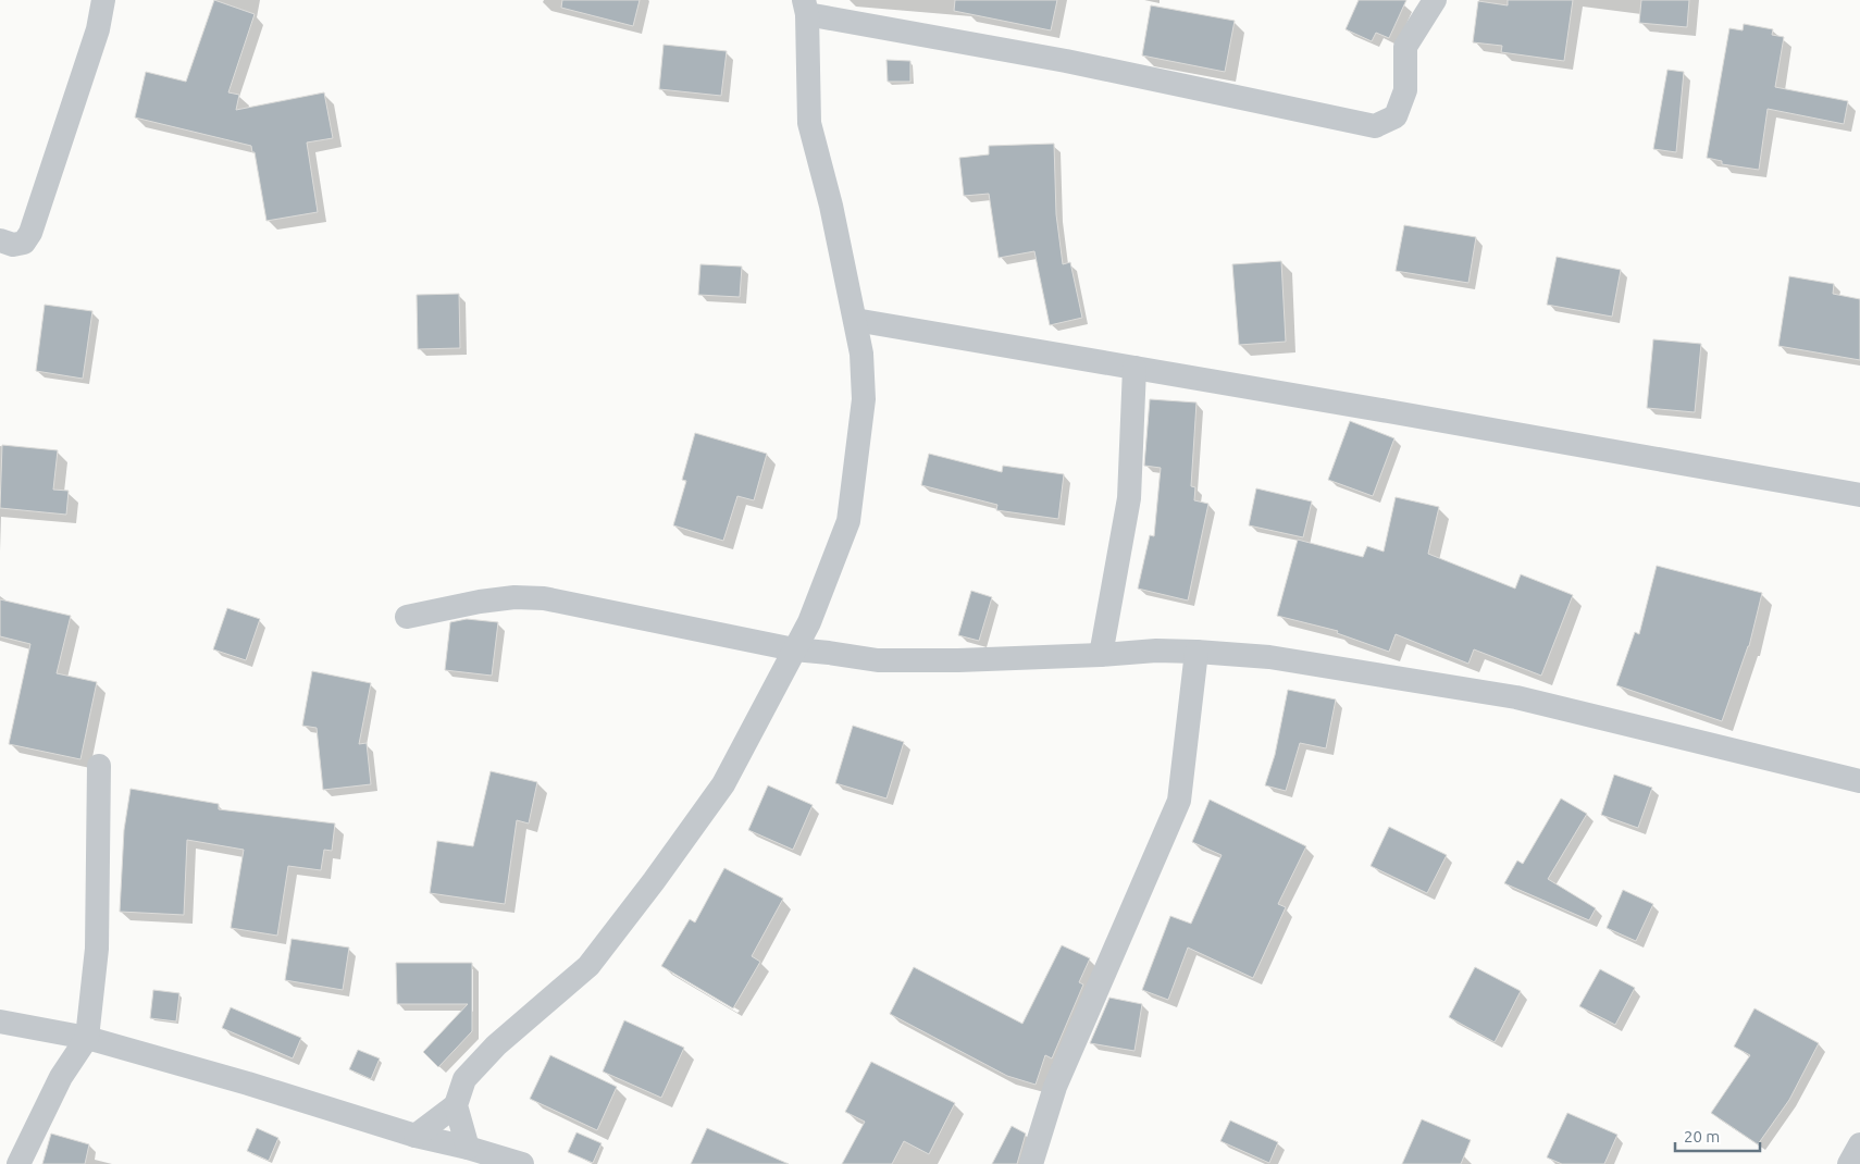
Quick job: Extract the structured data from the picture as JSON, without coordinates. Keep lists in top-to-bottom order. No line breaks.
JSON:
{"scale_bar":"20 m"}
